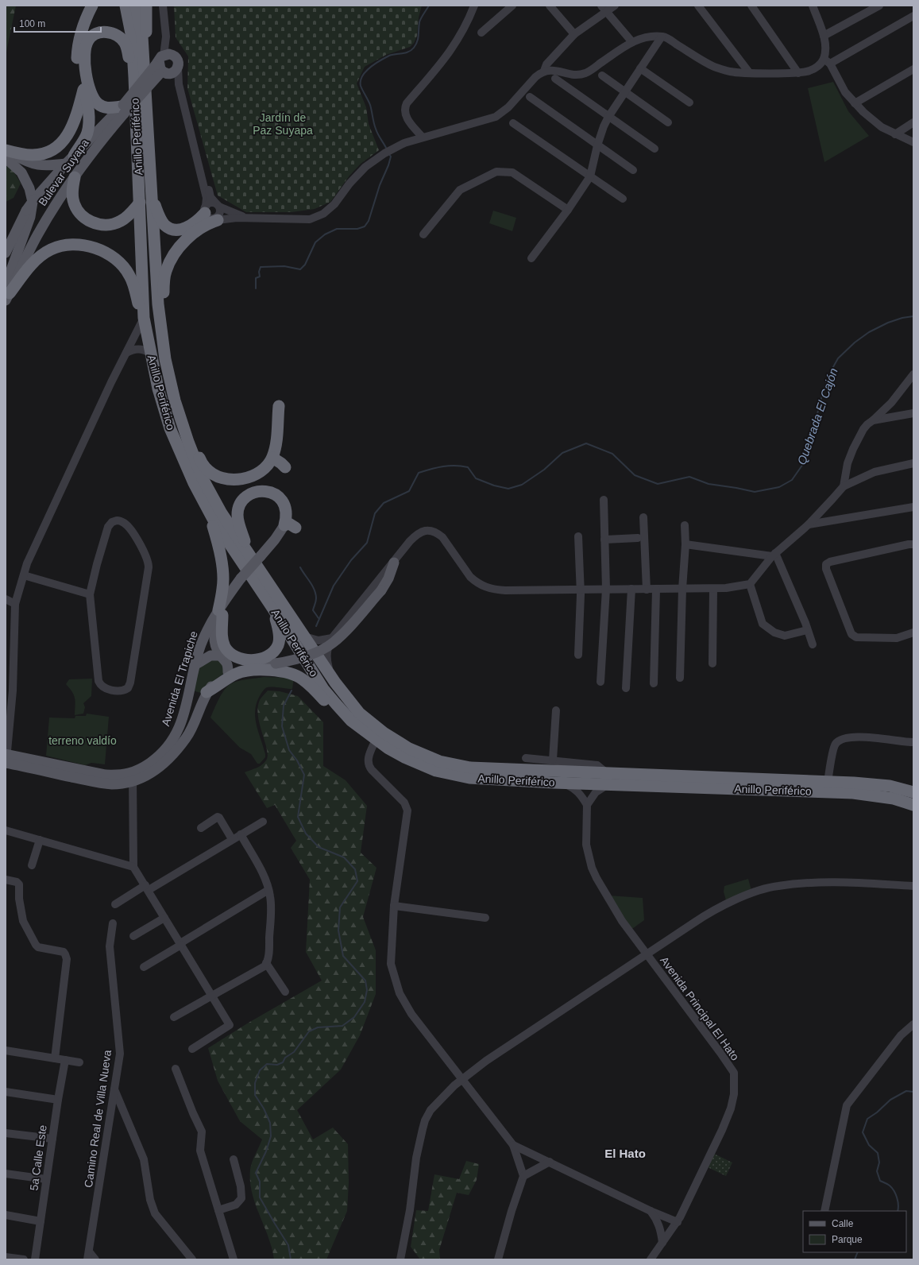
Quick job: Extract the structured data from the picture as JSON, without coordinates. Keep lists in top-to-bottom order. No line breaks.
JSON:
{"streets":{"highway":["Anillo Periférico"],"main road":["Bulevar Suyapa","Avenida El Trapiche"],"street":["Avenida Principal El Hato","Camino Real de Villa Nueva","5a Calle Este"]},"crossings":[["Anillo Periférico","Bulevar Suyapa"],["Anillo Periférico","Avenida El Trapiche"]],"districts":["El Hato"],"water":["Quebrada El Cajón"],"parks":["Jardín de Paz Suyapa","terreno valdío"],"legend":["Calle","Parque"],"scale_bar":"100 m"}
